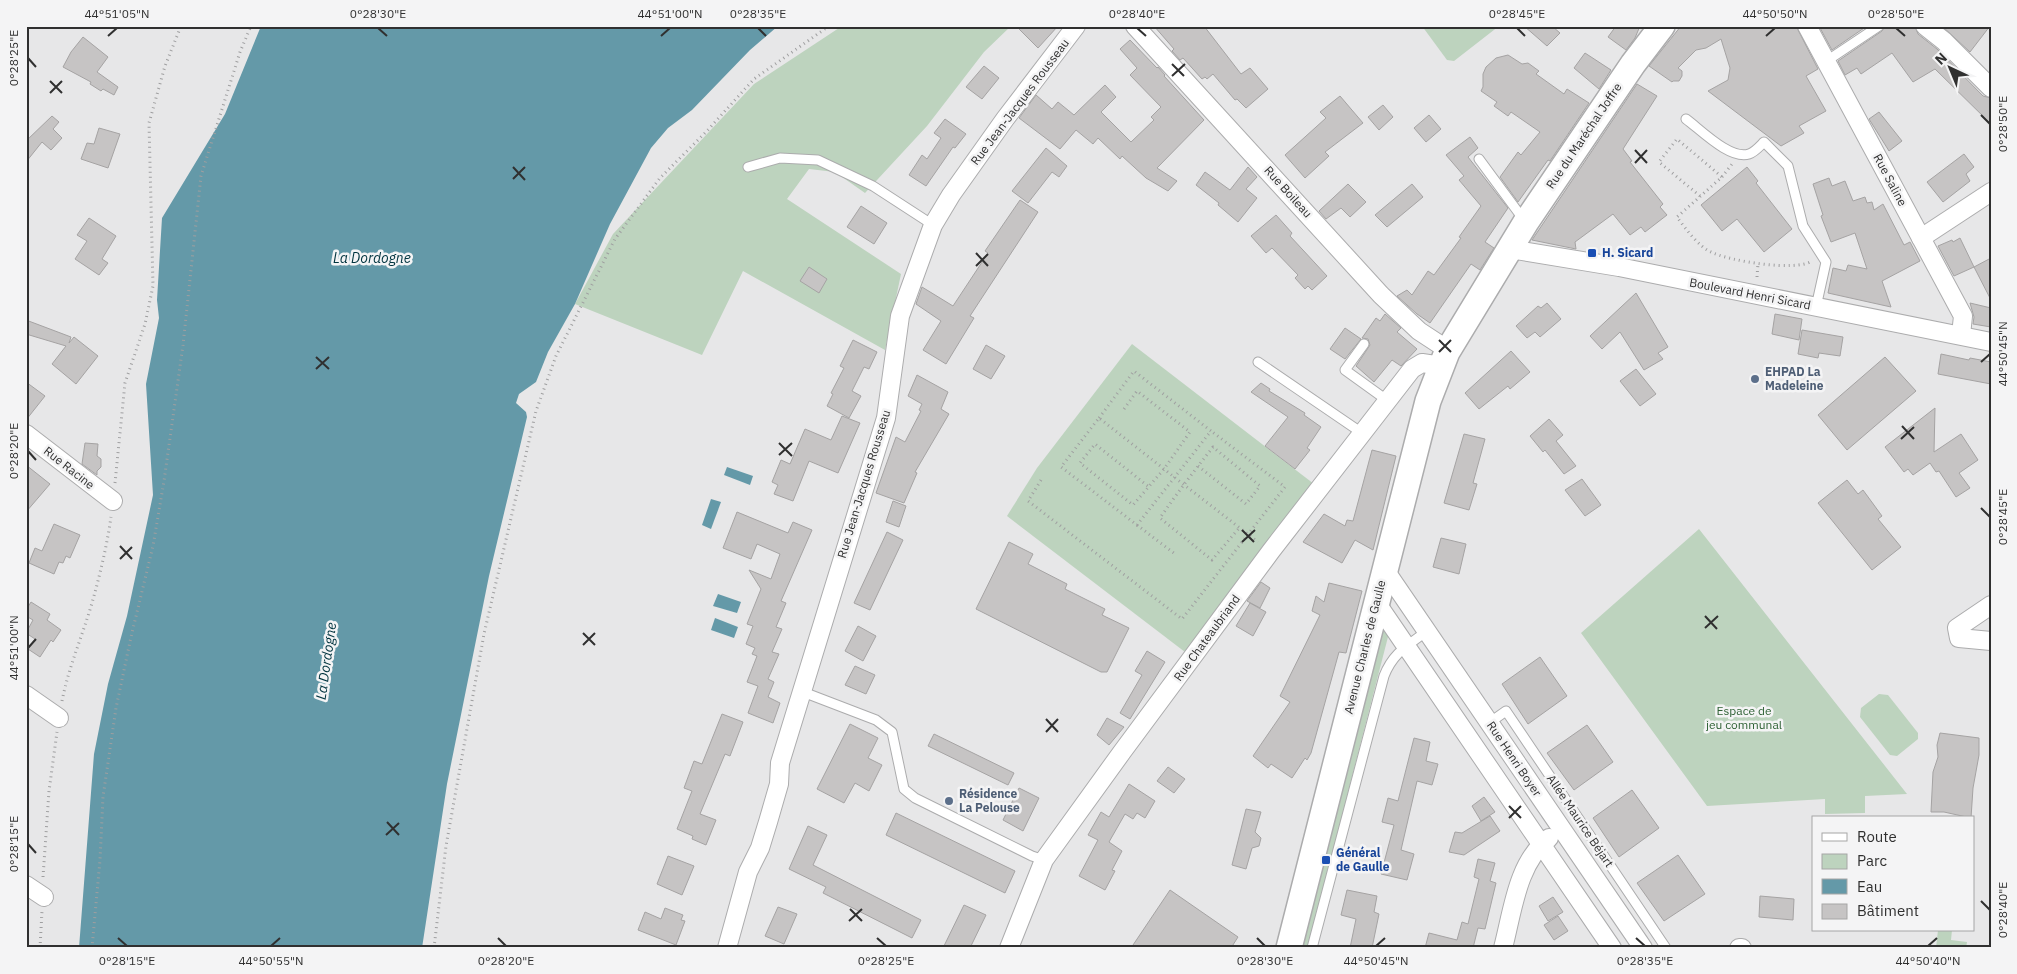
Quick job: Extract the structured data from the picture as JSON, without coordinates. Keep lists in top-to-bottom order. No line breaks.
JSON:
{"streets":{"main road":["Rue du Maréchal Joffre","Avenue Charles de Gaulle"],"street":["Rue Jean-Jacques Rousseau","Rue Saline","Rue Boileau","Boulevard Henri Sicard","Rue Racine","Rue Chateaubriand","Rue Henri Boyer"],"lane":["Allée Maurice Béjart"]},"crossings":[["Rue du Maréchal Joffre","Boulevard Henri Sicard"],["Rue du Maréchal Joffre","Avenue Charles de Gaulle"],["Rue Saline","Boulevard Henri Sicard"],["Rue Boileau","Rue Chateaubriand"],["Rue Boileau","Avenue Charles de Gaulle"],["Boulevard Henri Sicard","Avenue Charles de Gaulle"],["Rue Chateaubriand","Avenue Charles de Gaulle"],["Avenue Charles de Gaulle","Rue Henri Boyer"],["Rue Henri Boyer","Allée Maurice Béjart"]],"water":["La Dordogne"],"parks":["Espace de jeu communal"],"places":{"transit":["H. Sicard","Général de Gaulle"],"other":["EHPAD La Madeleine","Résidence La Pelouse"]},"legend":["Route","Parc","Eau","Bâtiment"],"north":"top left","coordinates":["44°51'05\"N","0°28'30\"E","44°51'00\"N","0°28'35\"E","0°28'40\"E","0°28'45\"E","44°50'50\"N","0°28'50\"E","0°28'25\"E","44°50'45\"N","0°28'20\"E","0°28'15\"E","44°50'55\"N","44°50'40\"N"]}
